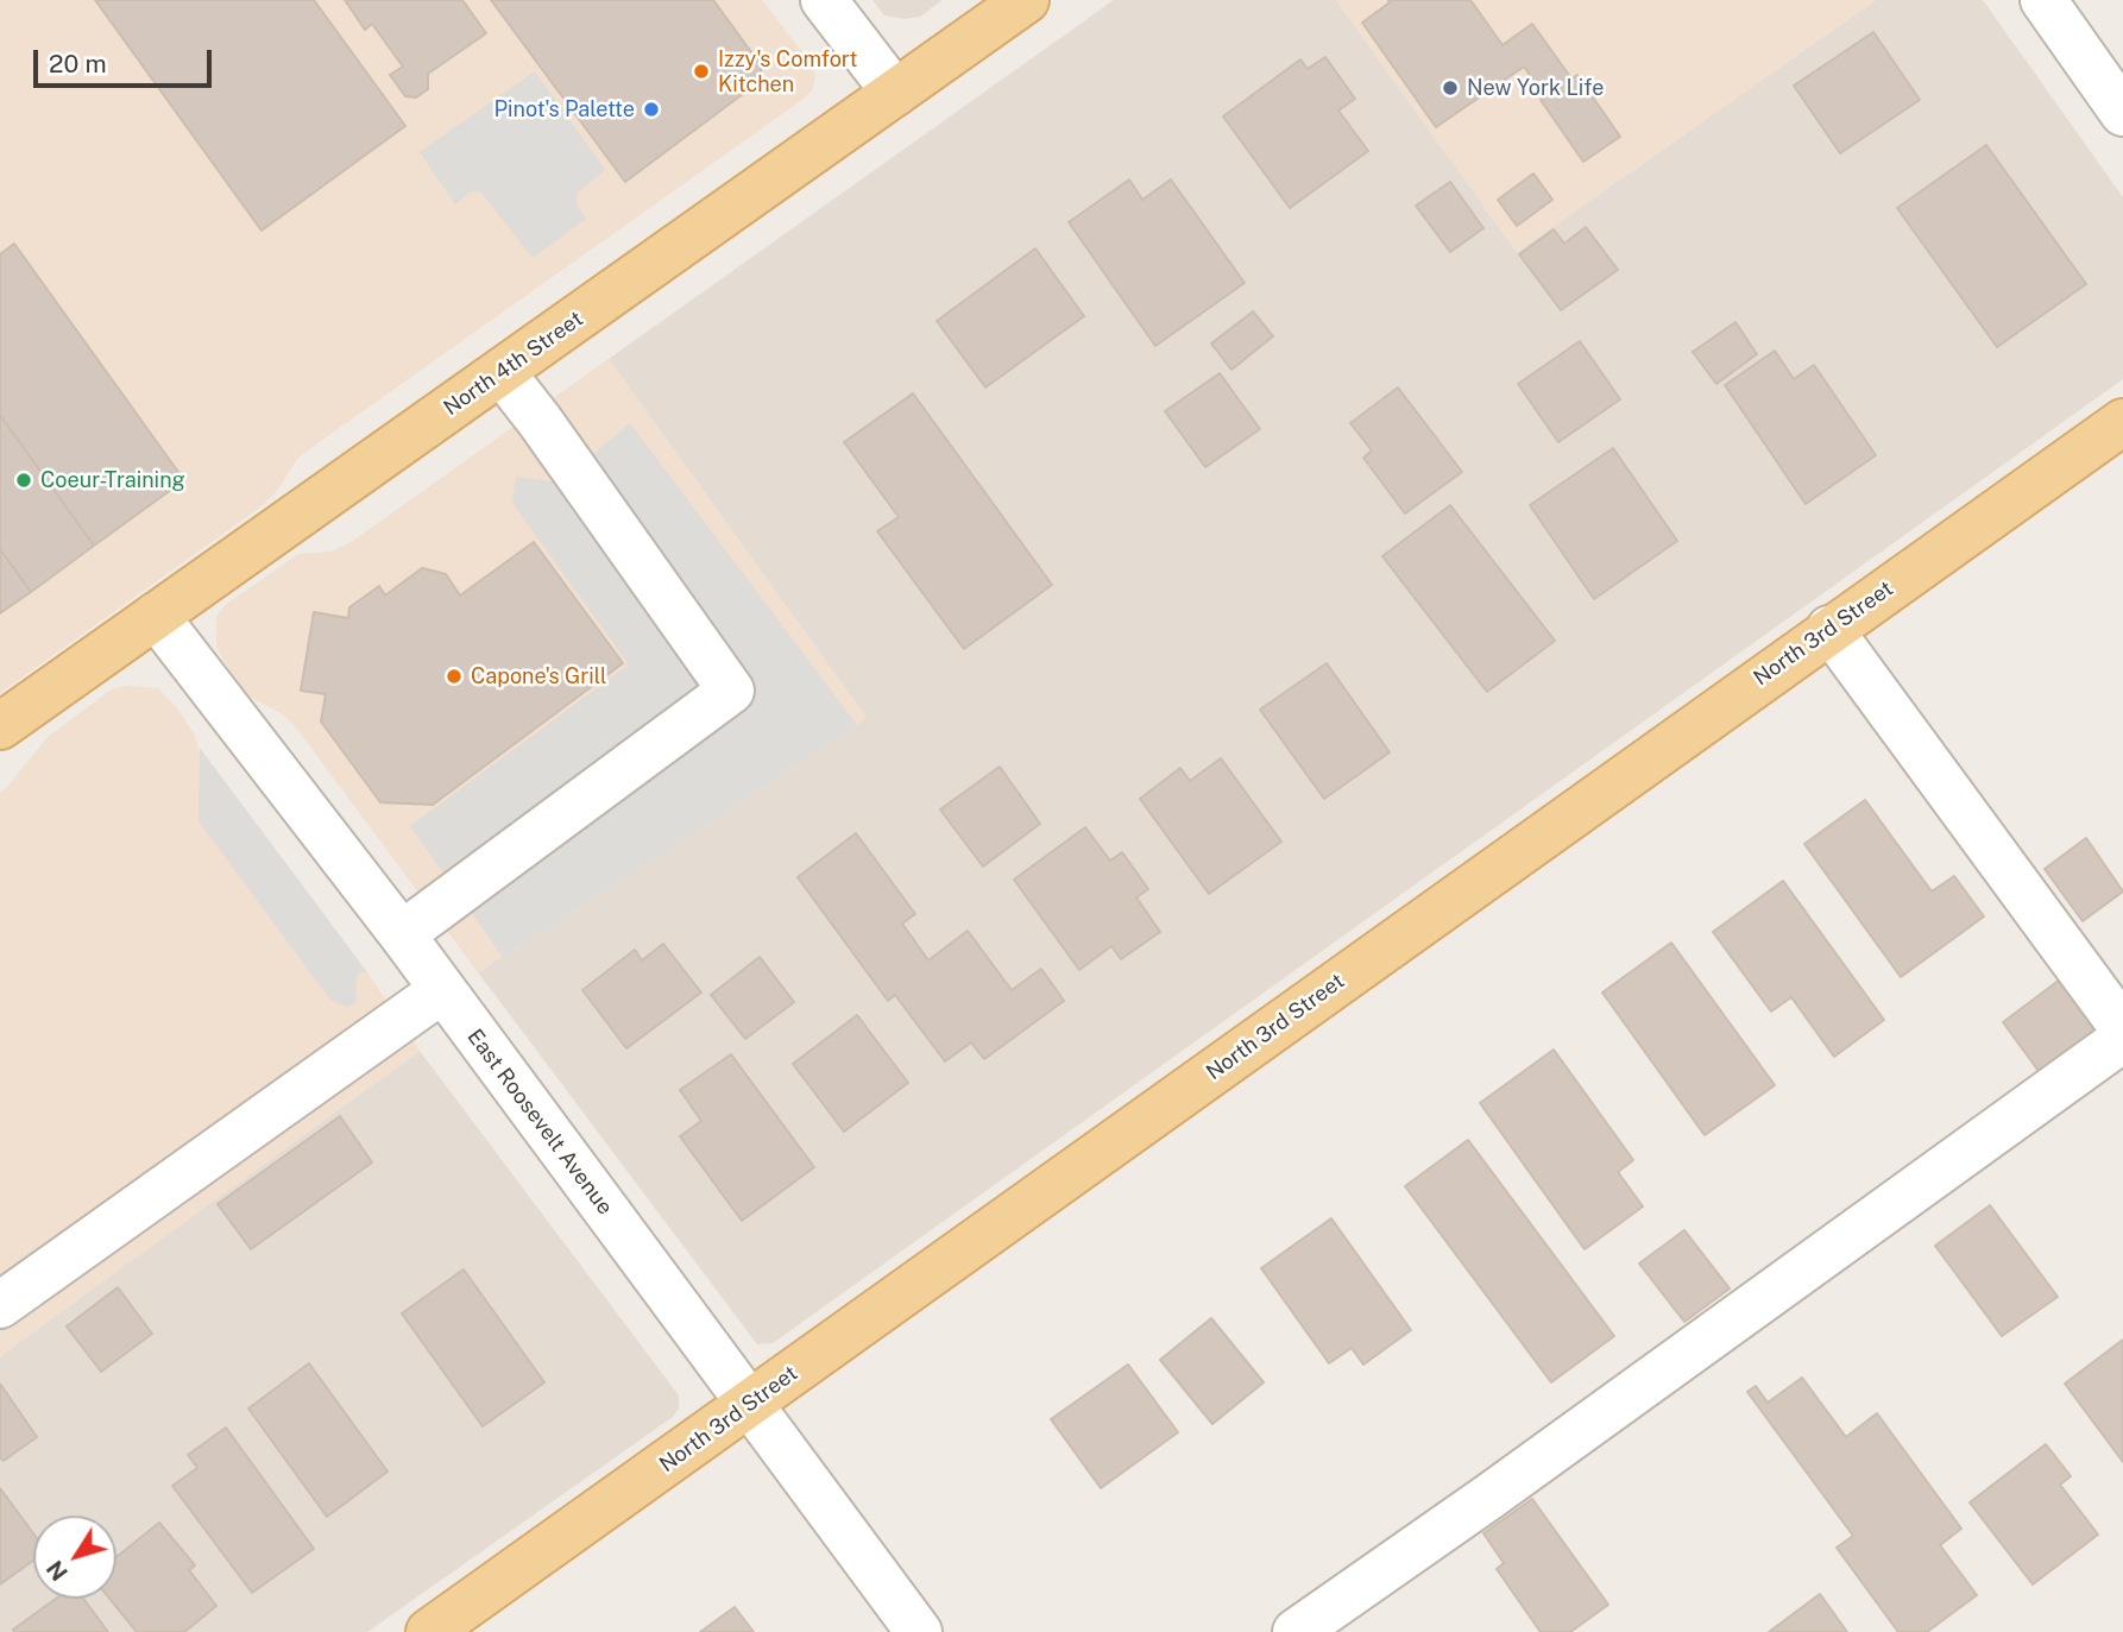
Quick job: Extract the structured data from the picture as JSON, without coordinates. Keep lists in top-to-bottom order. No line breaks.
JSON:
{"streets":{"main road":["North 4th Street","North 3rd Street"],"street":["East Roosevelt Avenue"]},"crossings":[["North 4th Street","East Roosevelt Avenue"],["North 3rd Street","East Roosevelt Avenue"]],"places":["Izzy's Comfort Kitchen","New York Life","Pinot's Palette","Coeur-Training","Capone's Grill"],"scale_bar":"20 m","north":"bottom left"}
